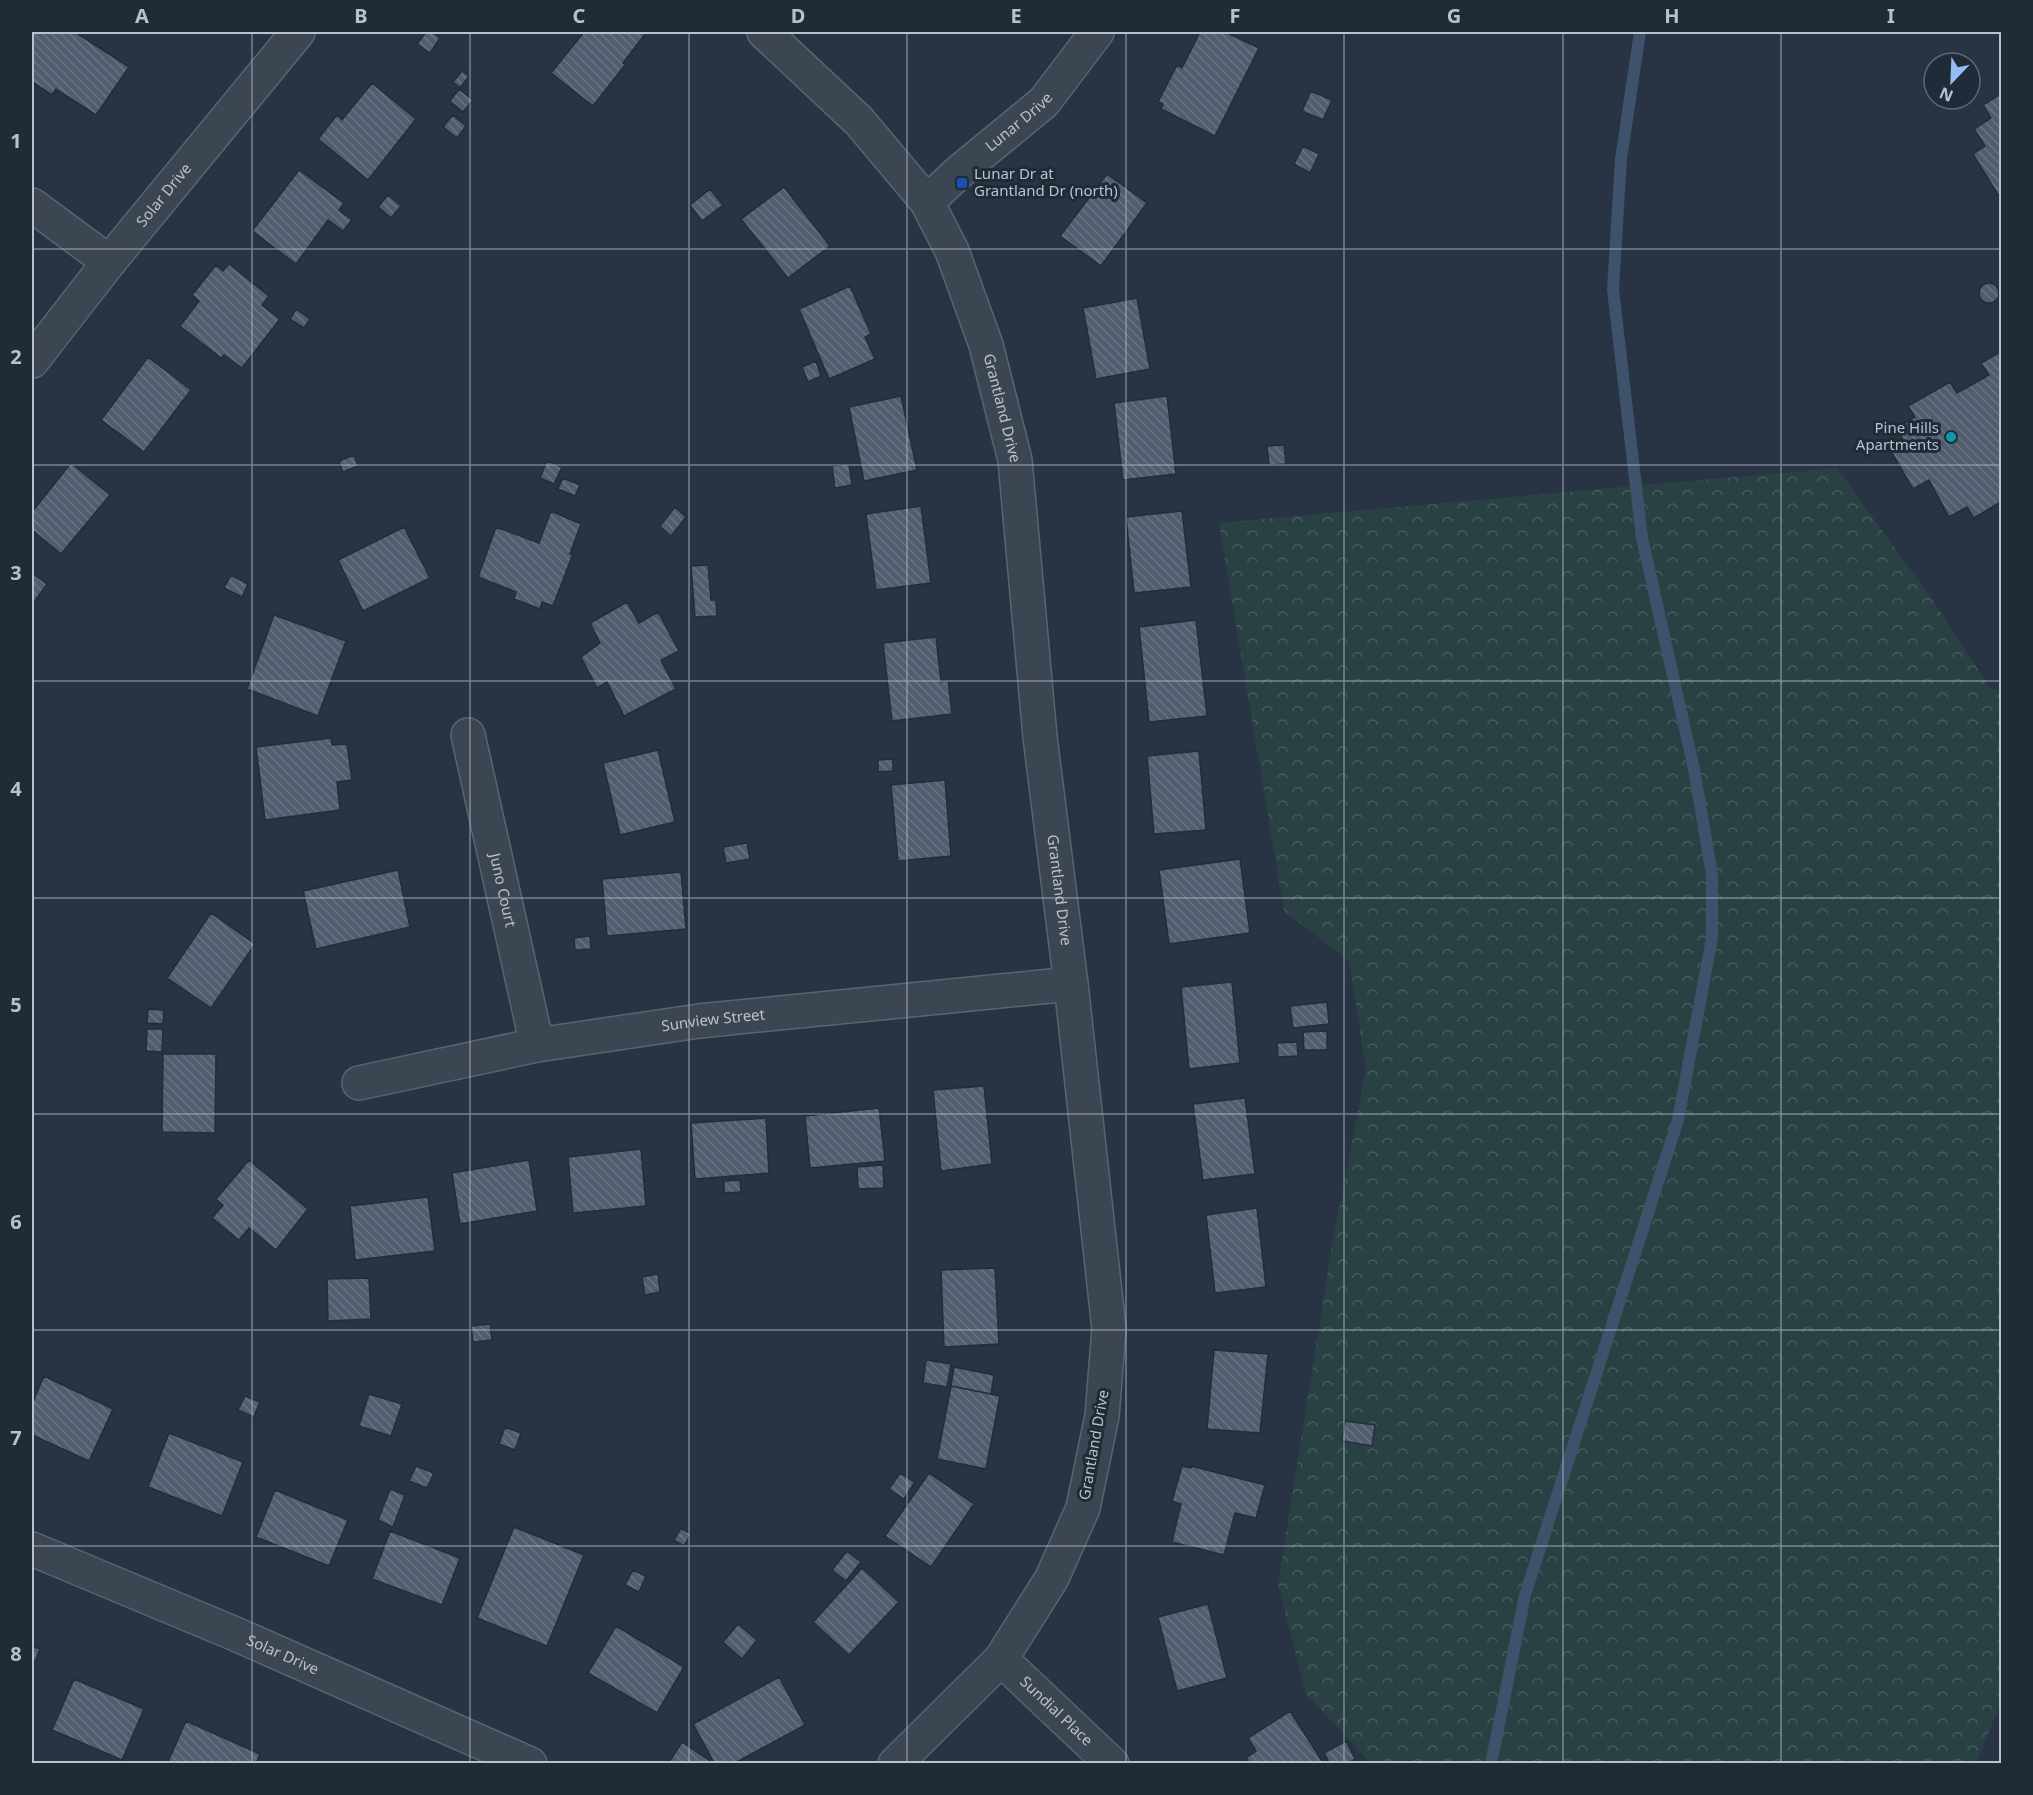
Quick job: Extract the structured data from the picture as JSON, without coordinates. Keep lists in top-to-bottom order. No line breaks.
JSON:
{"streets":{"street":["Lunar Drive","Solar Drive","Grantland Drive","Juno Court","Sunview Street","Sundial Place"]},"crossings":[["Lunar Drive","Grantland Drive"],["Grantland Drive","Sunview Street"],["Grantland Drive","Sundial Place"],["Juno Court","Sunview Street"]],"places":{"transit":["Lunar Dr at Grantland Dr (north)"],"other":["Pine Hills Apartments"]},"north":"bottom left","grid":{"columns":["A","B","C","D","E","F","G","H","I"],"rows":["1","2","3","4","5","6","7","8"]}}
